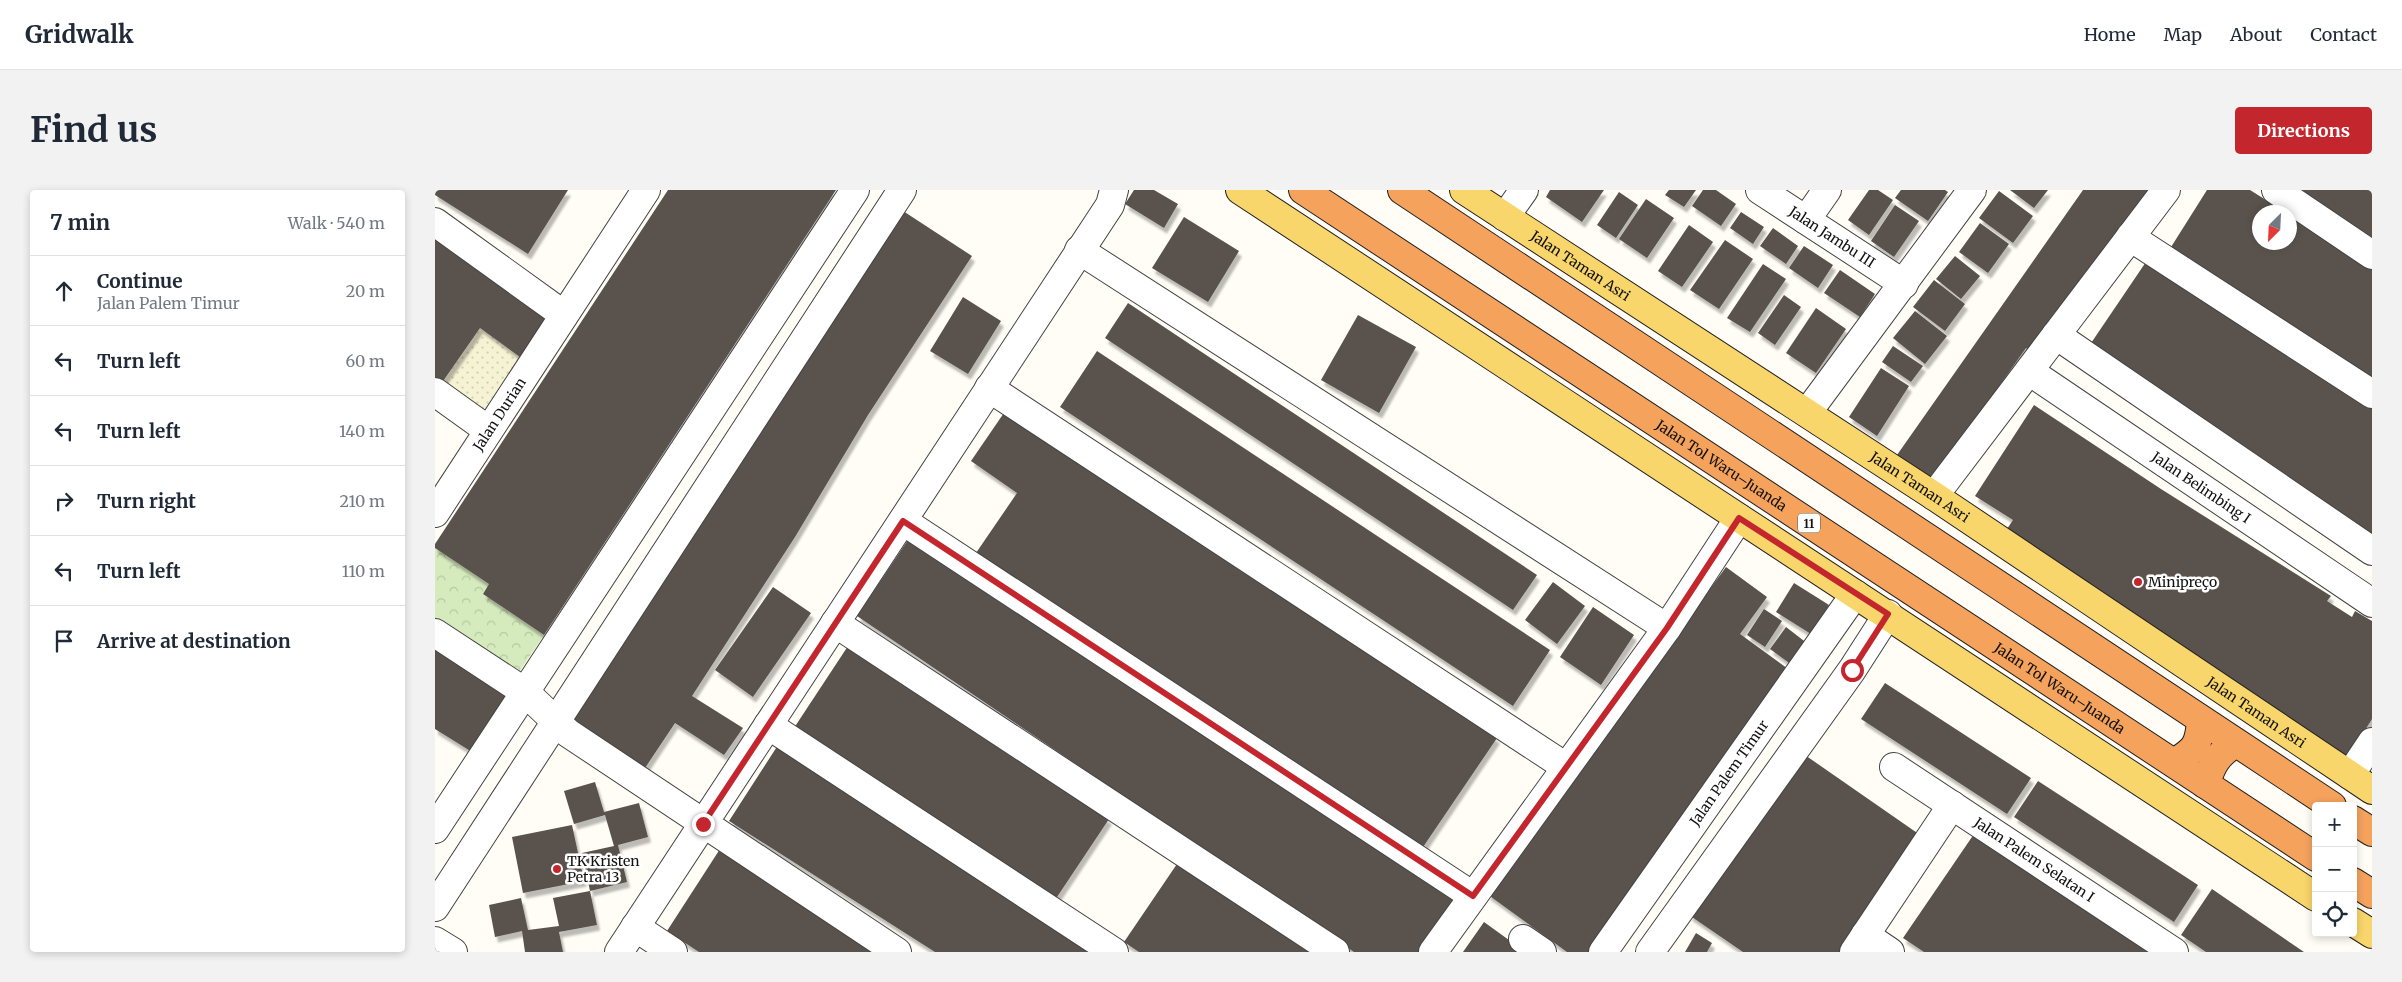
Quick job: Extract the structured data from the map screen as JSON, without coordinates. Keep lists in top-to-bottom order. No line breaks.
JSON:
{"streets":{"highway":["Jalan Tol Waru–Juanda","11"],"main road":["Jalan Taman Asri"],"street":["Jalan Jambu III","Jalan Durian","Jalan Belimbing I","Jalan Palem Timur","Jalan Palem Selatan I"]},"places":["Minipreço","TK Kristen Petra 13"],"north":"bottom left","page":{"header":"Gridwalk","nav":["Home","Map","About","Contact"],"buttons":"Directions","title":"Find us","heading":["7 min","Walk · 540 m"],"list":[["Continue","Jalan Palem Timur","20 m"],["Turn left","60 m"],["Turn left","140 m"],["Turn right","210 m"],["Turn left","110 m"],"Arrive at destination"],"map_buttons":["+","−"]}}
